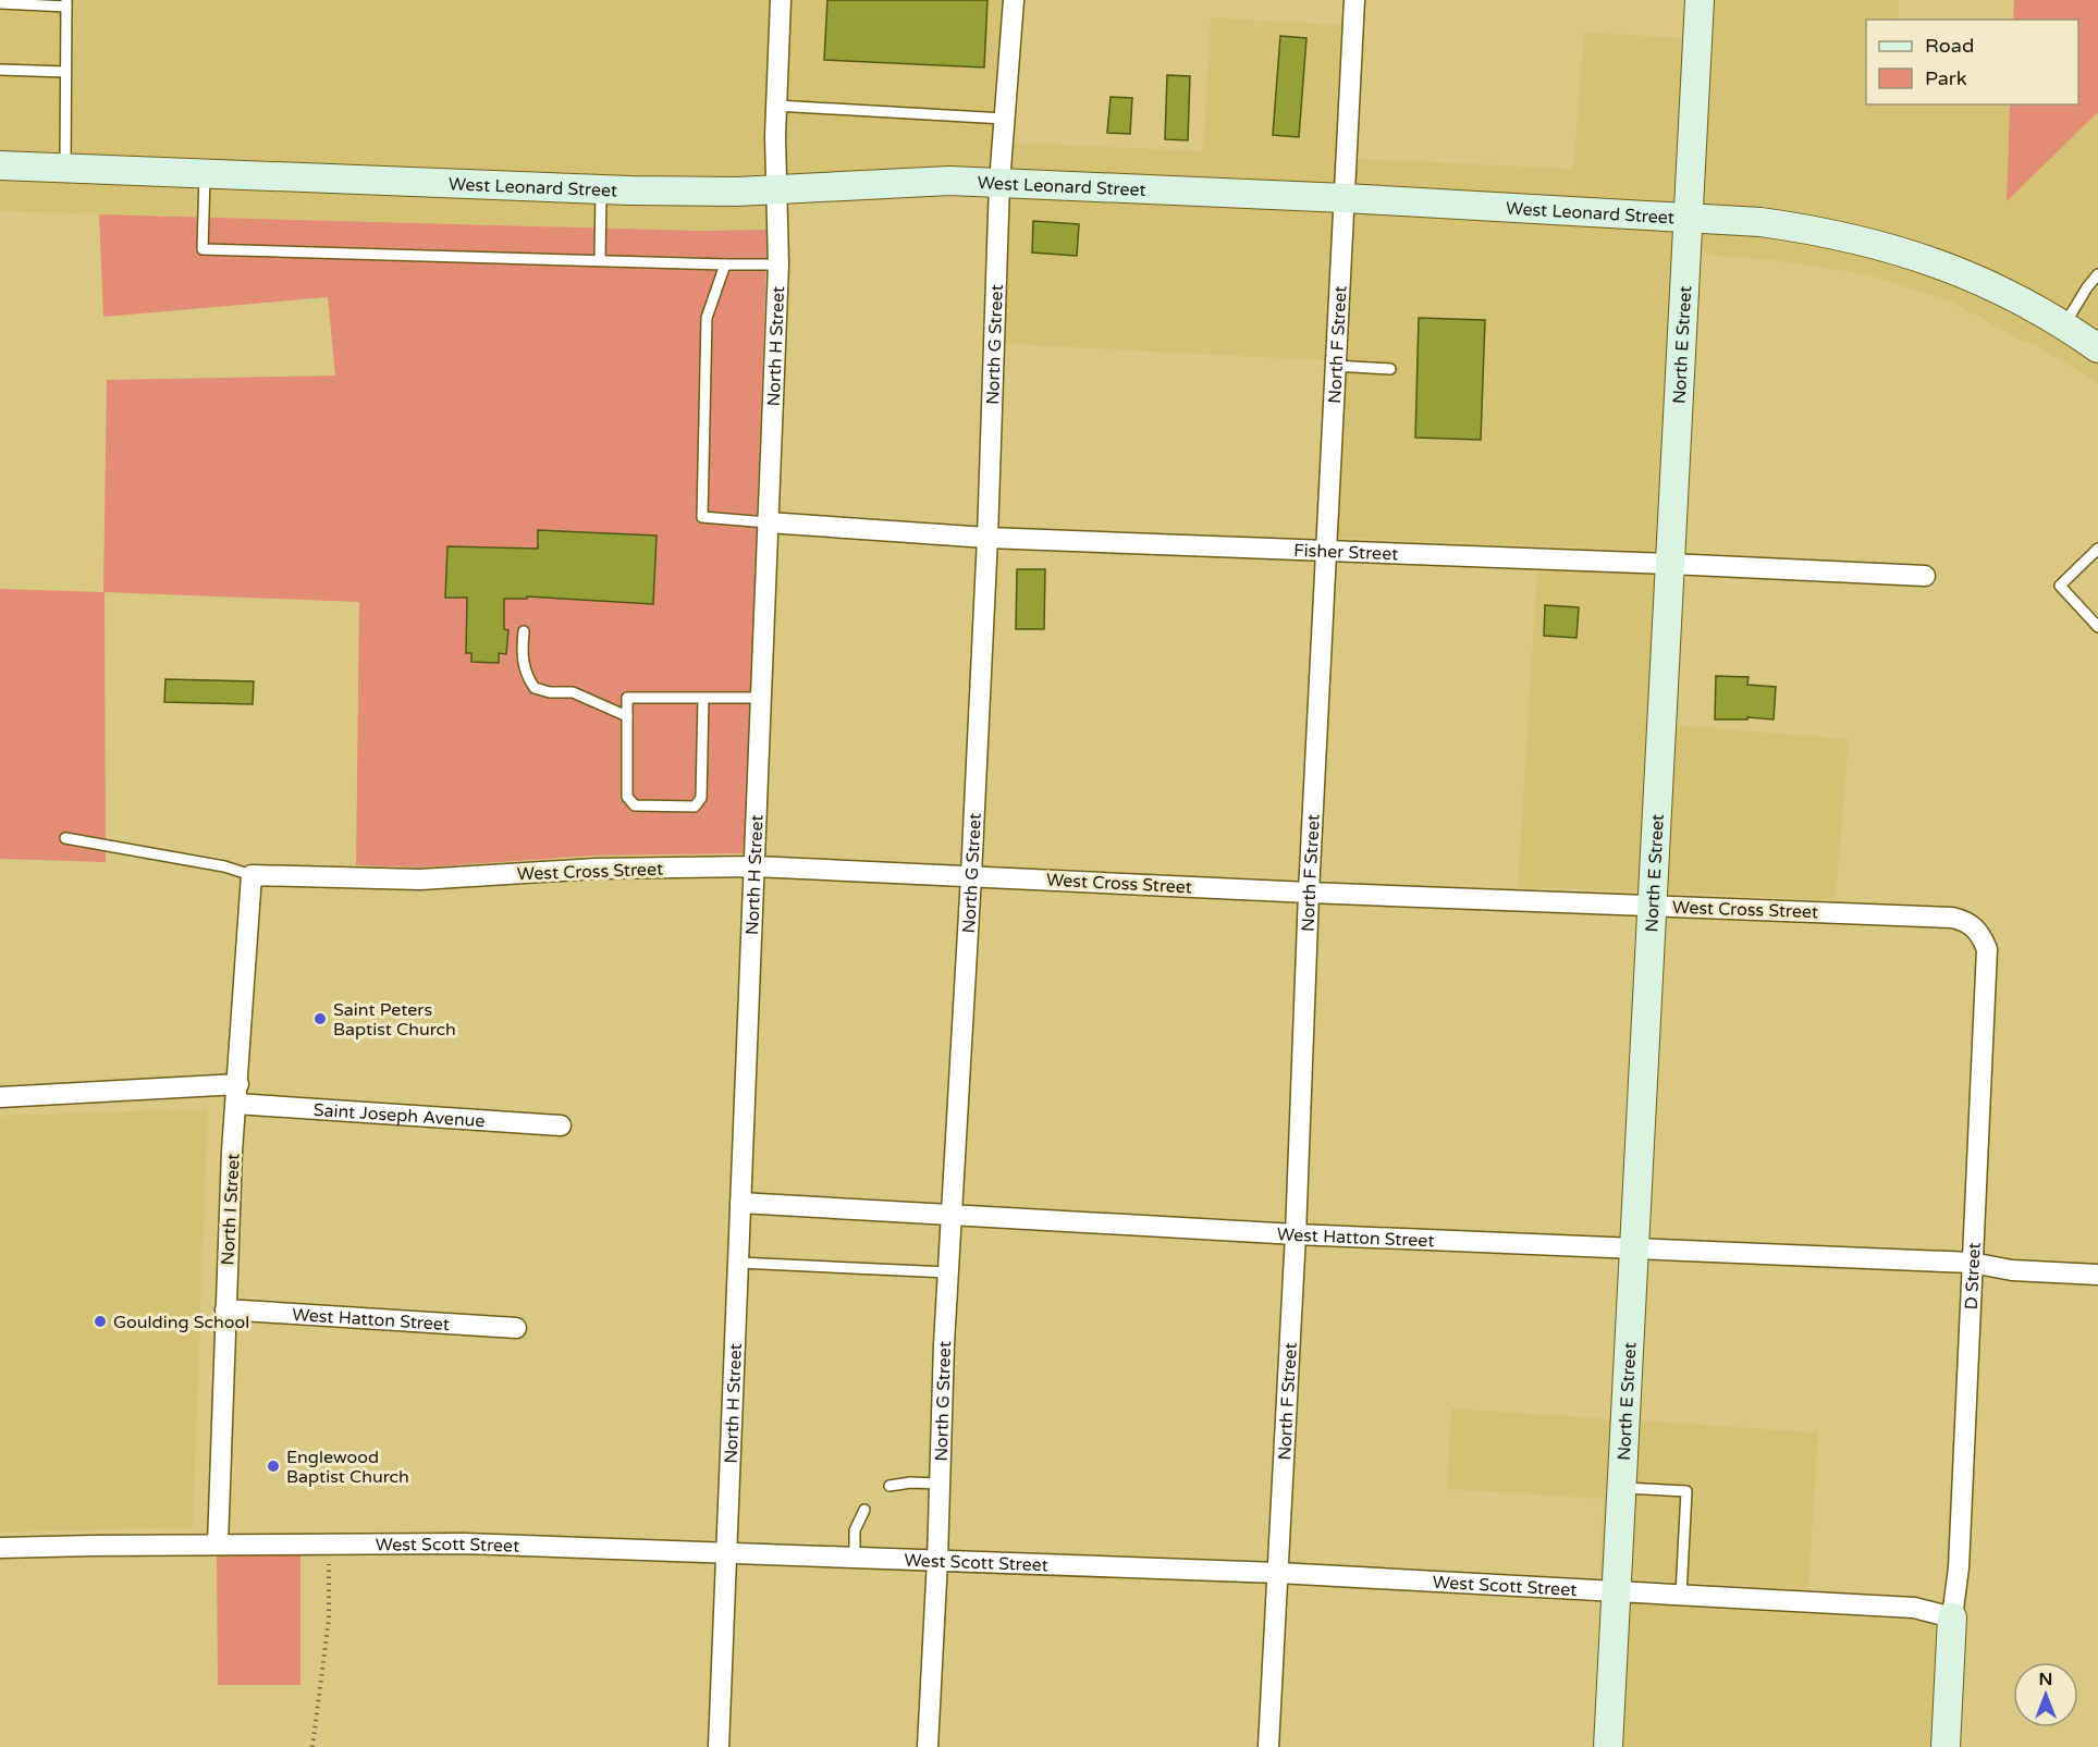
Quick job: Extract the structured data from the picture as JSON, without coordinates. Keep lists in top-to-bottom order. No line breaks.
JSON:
{"streets":{"street":["West Leonard Street","North H Street","North G Street","North F Street","North E Street","Fisher Street","West Cross Street","Saint Joseph Avenue","North I Street","West Hatton Street","D Street","West Scott Street"]},"crossings":[["West Leonard Street","North H Street"],["West Leonard Street","North G Street"],["West Leonard Street","North F Street"],["West Leonard Street","North E Street"],["North H Street","Fisher Street"],["North H Street","West Cross Street"],["North H Street","West Hatton Street"],["North H Street","West Scott Street"],["North G Street","Fisher Street"],["North G Street","West Cross Street"],["North G Street","West Hatton Street"],["North G Street","West Scott Street"],["North F Street","Fisher Street"],["North F Street","West Cross Street"],["North F Street","West Hatton Street"],["North F Street","West Scott Street"],["North E Street","Fisher Street"],["North E Street","West Cross Street"],["North E Street","West Hatton Street"],["North E Street","West Scott Street"],["West Cross Street","North I Street"],["West Cross Street","D Street"],["Saint Joseph Avenue","North I Street"],["North I Street","West Hatton Street"],["North I Street","West Scott Street"],["West Hatton Street","D Street"],["D Street","West Scott Street"]],"places":["Saint Peters Baptist Church","Goulding School","Englewood Baptist Church"],"legend":["Road","Park"],"north":"top"}
